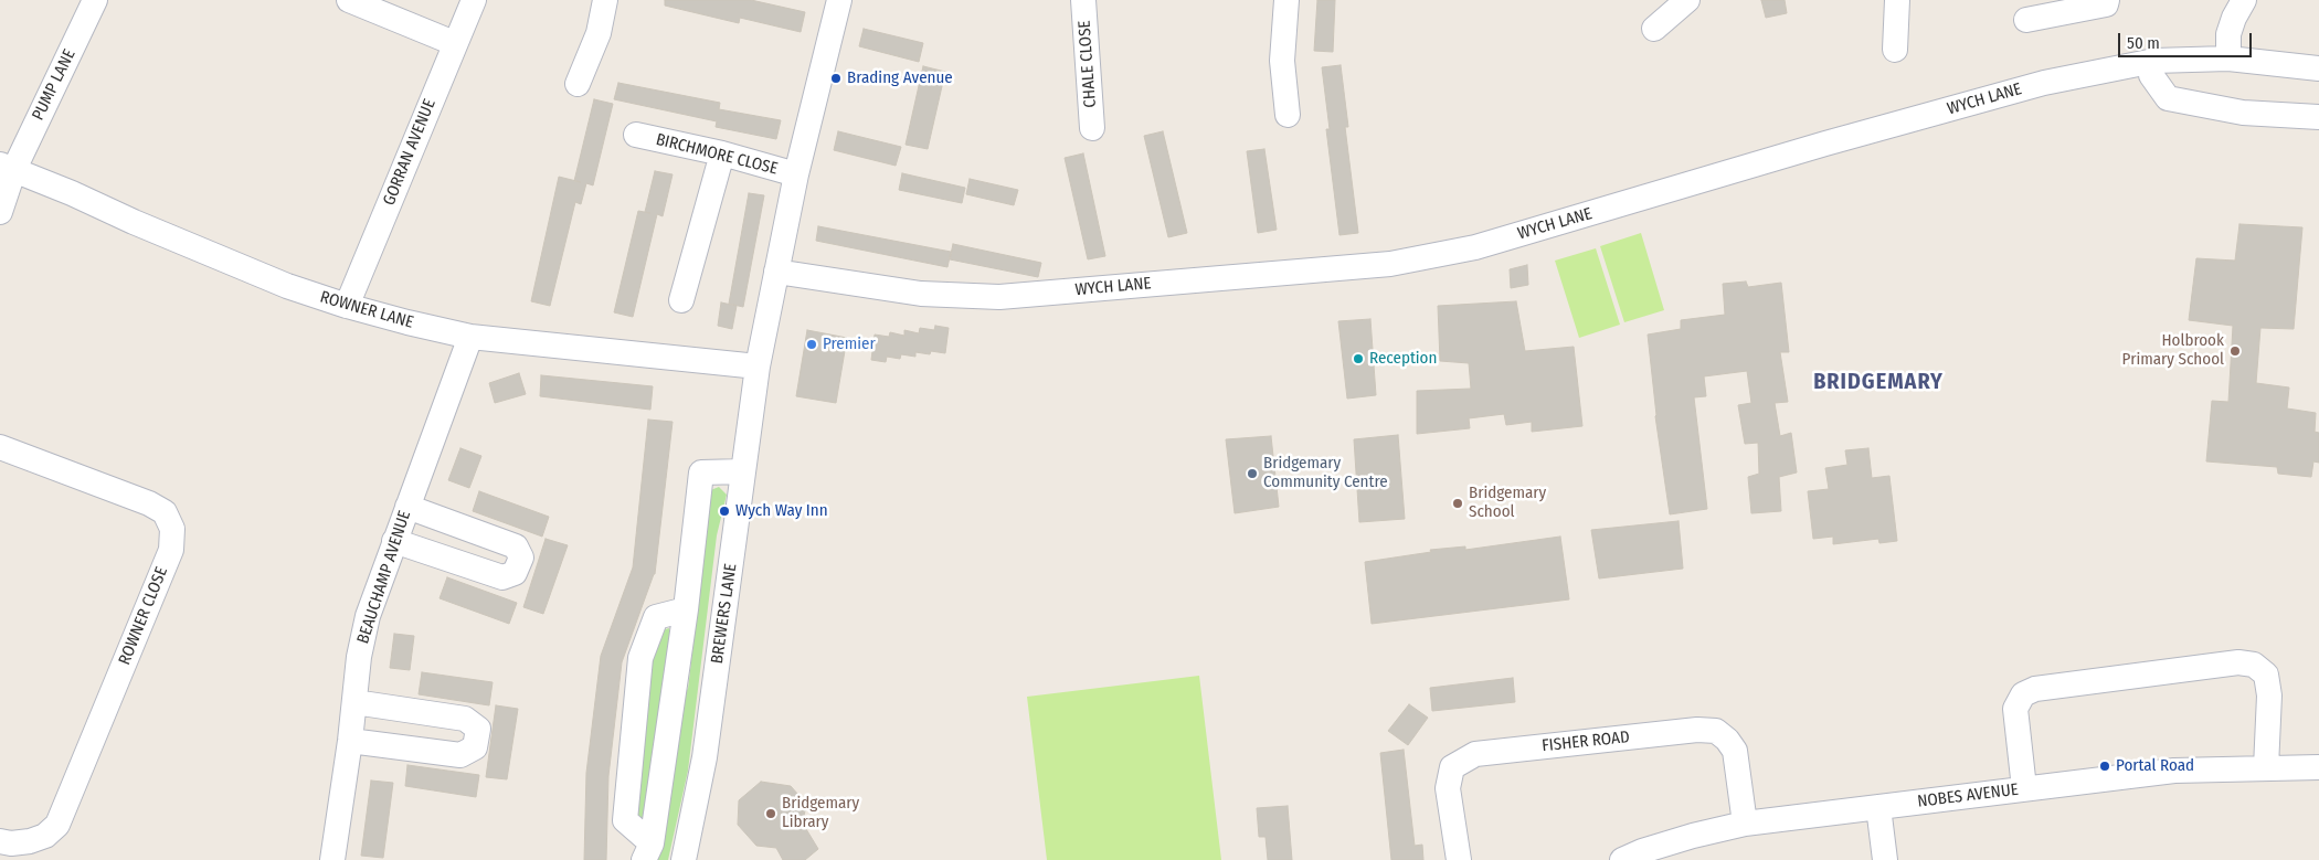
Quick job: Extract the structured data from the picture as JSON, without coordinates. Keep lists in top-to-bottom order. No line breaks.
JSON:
{"streets":{"street":["CHALE CLOSE","PUMP LANE","WYCH LANE","GORRAN AVENUE","BIRCHMORE CLOSE","ROWNER LANE","BEAUCHAMP AVENUE","BREWERS LANE","ROWNER CLOSE","FISHER ROAD","NOBES AVENUE"]},"crossings":[["PUMP LANE","ROWNER LANE"],["GORRAN AVENUE","ROWNER LANE"],["ROWNER LANE","BEAUCHAMP AVENUE"],["ROWNER LANE","BREWERS LANE"],["FISHER ROAD","NOBES AVENUE"]],"districts":["BRIDGEMARY"],"places":["Brading Avenue","Premier","Holbrook Primary School","Reception","Bridgemary Community Centre","Bridgemary School","Wych Way Inn","Portal Road","Bridgemary Library"],"scale_bar":"50 m"}
